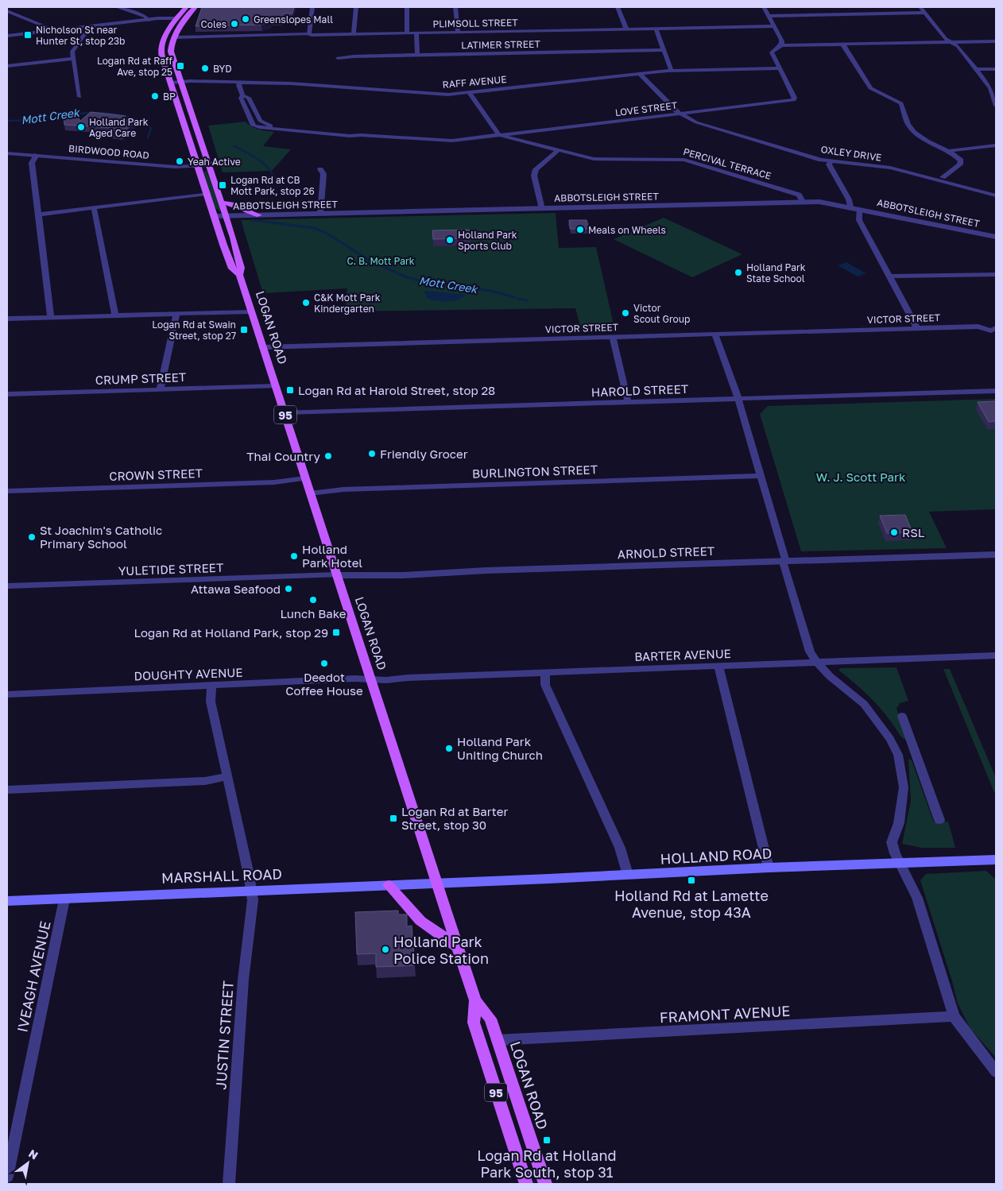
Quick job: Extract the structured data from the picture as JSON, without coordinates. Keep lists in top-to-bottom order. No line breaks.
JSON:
{"streets":{"main road":["LOGAN ROAD","95","HOLLAND ROAD","MARSHALL ROAD"],"street":["PLIMSOLL STREET","LATIMER STREET","RAFF AVENUE","LOVE STREET","BIRDWOOD ROAD","OXLEY DRIVE","PERCIVAL TERRACE","ABBOTSLEIGH STREET","VICTOR STREET","CRUMP STREET","HAROLD STREET","BURLINGTON STREET","CROWN STREET","ARNOLD STREET","YULETIDE STREET","BARTER AVENUE","DOUGHTY AVENUE","IVEAGH AVENUE","FRAMONT AVENUE","JUSTIN STREET"]},"crossings":[["PLIMSOLL STREET","LOGAN ROAD"],["RAFF AVENUE","LOVE STREET"],["RAFF AVENUE","OXLEY DRIVE"],["RAFF AVENUE","LOGAN ROAD"],["LOVE STREET","OXLEY DRIVE"],["LOVE STREET","PERCIVAL TERRACE"],["BIRDWOOD ROAD","LOGAN ROAD"],["PERCIVAL TERRACE","ABBOTSLEIGH STREET"],["ABBOTSLEIGH STREET","LOGAN ROAD"],["VICTOR STREET","LOGAN ROAD"],["LOGAN ROAD","CRUMP STREET"],["LOGAN ROAD","HAROLD STREET"],["LOGAN ROAD","BURLINGTON STREET"],["LOGAN ROAD","CROWN STREET"],["LOGAN ROAD","ARNOLD STREET"],["LOGAN ROAD","YULETIDE STREET"],["LOGAN ROAD","BARTER AVENUE"],["LOGAN ROAD","DOUGHTY AVENUE"],["LOGAN ROAD","HOLLAND ROAD"],["LOGAN ROAD","MARSHALL ROAD"],["LOGAN ROAD","FRAMONT AVENUE"],["ARNOLD STREET","YULETIDE STREET"],["BARTER AVENUE","DOUGHTY AVENUE"],["DOUGHTY AVENUE","JUSTIN STREET"],["HOLLAND ROAD","MARSHALL ROAD"],["MARSHALL ROAD","IVEAGH AVENUE"],["MARSHALL ROAD","JUSTIN STREET"]],"water":["Mott Creek"],"parks":["C. B. Mott Park","W. J. Scott Park"],"places":{"other":["Greenslopes Mall","Coles","BYD","BP","Holland Park Aged Care","Yeah Active","Meals on Wheels","Holland Park Sports Club","Holland Park State School","C&K Mott Park Kindergarten","Victor Scout Group","Friendly Grocer","Thai Country","RSL","St Joachim's Catholic Primary School","Holland Park Hotel","Attawa Seafood","Lunch Bake","Deedot Coffee House","Holland Park Uniting Church","Holland Park Police Station"],"transit":["Nicholson St near Hunter St, stop 23b","Logan Rd at Raff Ave, stop 25","Logan Rd at CB Mott Park, stop 26","Logan Rd at Swain Street, stop 27","Logan Rd at Harold Street, stop 28","Logan Rd at Holland Park, stop 29","Logan Rd at Barter Street, stop 30","Holland Rd at Lamette Avenue, stop 43A","Logan Rd at Holland Park South, stop 31"]},"north":"top right"}
